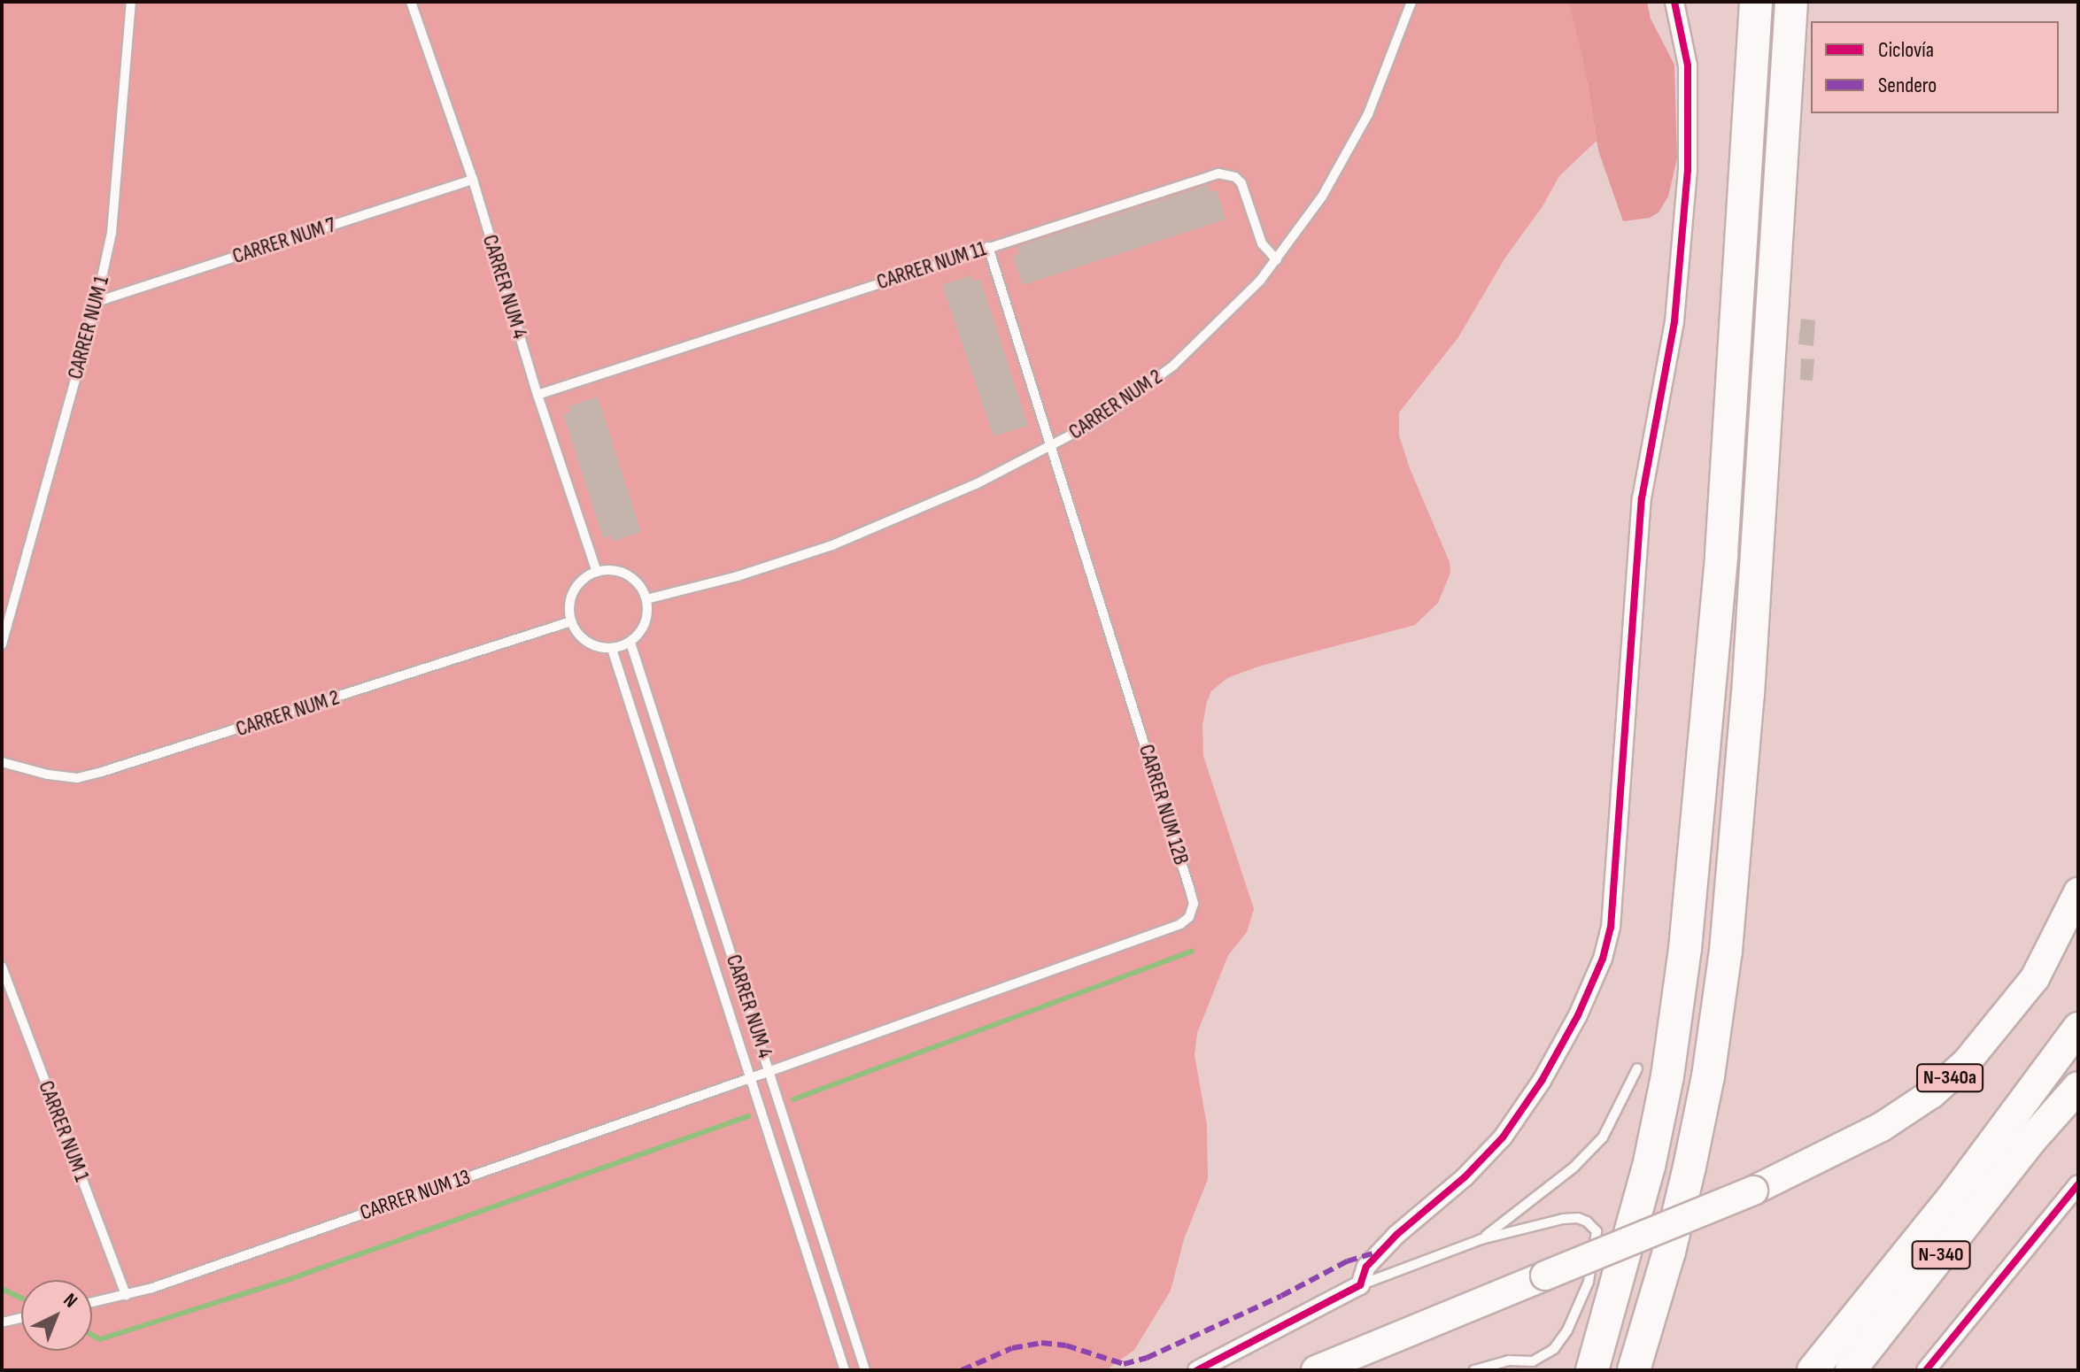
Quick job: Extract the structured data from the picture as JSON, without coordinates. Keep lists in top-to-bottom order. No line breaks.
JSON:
{"streets":{"highway":["N-340"],"main road":["N-340a"],"lane":["CARRER NUM 7","CARRER NUM 11","CARRER NUM 4","CARRER NUM 1","CARRER NUM 2","CARRER NUM 12B","CARRER NUM 13"]},"crossings":[["CARRER NUM 7","CARRER NUM 4"],["CARRER NUM 7","CARRER NUM 1"],["CARRER NUM 11","CARRER NUM 4"],["CARRER NUM 11","CARRER NUM 2"],["CARRER NUM 11","CARRER NUM 12B"],["CARRER NUM 4","CARRER NUM 2"],["CARRER NUM 4","CARRER NUM 12B"],["CARRER NUM 4","CARRER NUM 13"],["CARRER NUM 1","CARRER NUM 13"],["CARRER NUM 2","CARRER NUM 12B"],["CARRER NUM 12B","CARRER NUM 13"]],"legend":["Ciclovía","Sendero"],"north":"top right"}
